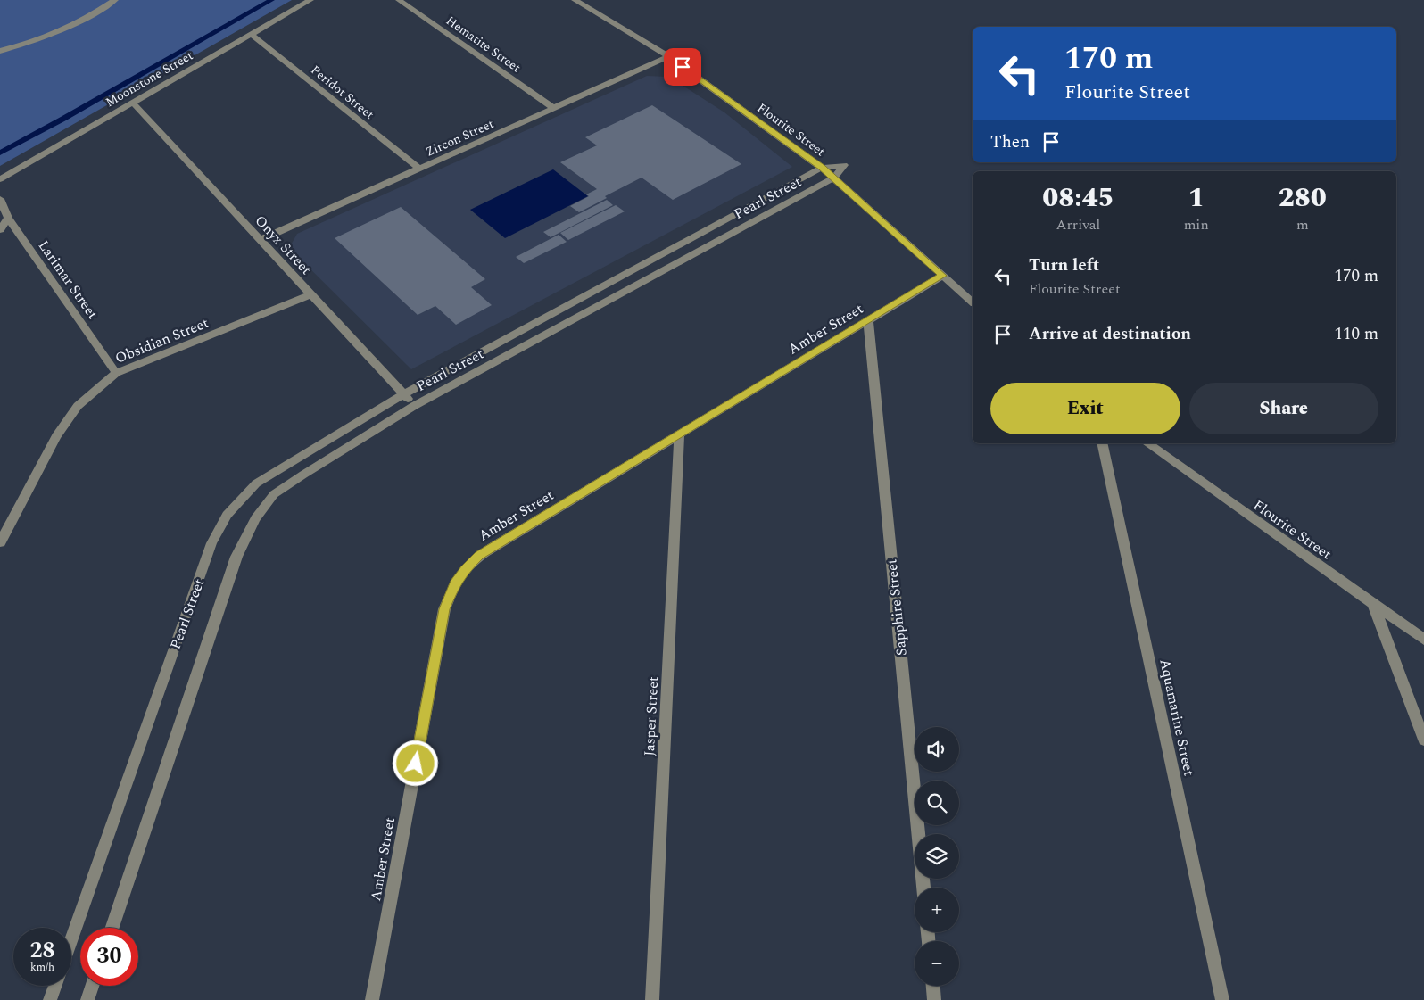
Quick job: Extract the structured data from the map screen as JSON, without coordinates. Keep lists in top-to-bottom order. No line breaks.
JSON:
{"streets":{"street":["Hematite Street","Moonstone Street","Peridot Street","Flourite Street","Zircon Street","Pearl Street","Onyx Street","Larimar Street","Amber Street","Obsidian Street","Sapphire Street","Jasper Street","Aquamarine Street"]},"crossings":[["Hematite Street","Zircon Street"],["Moonstone Street","Peridot Street"],["Moonstone Street","Onyx Street"],["Peridot Street","Zircon Street"],["Flourite Street","Zircon Street"],["Flourite Street","Pearl Street"],["Flourite Street","Amber Street"],["Zircon Street","Onyx Street"],["Pearl Street","Onyx Street"],["Onyx Street","Obsidian Street"],["Larimar Street","Obsidian Street"],["Amber Street","Sapphire Street"],["Amber Street","Jasper Street"]],"page":{"turn":["170 m","Flourite Street"],"then":"Then","eta":["08:45","Arrival","1","min","280","m"],"list":[{"name":"Turn left","note":"Flourite Street","value":"170 m"},{"name":"Arrive at destination","value":"110 m"}],"buttons":["Exit","Share"],"map_buttons":["+","−"],"speed":"28 km/h","limit":"30"}}
